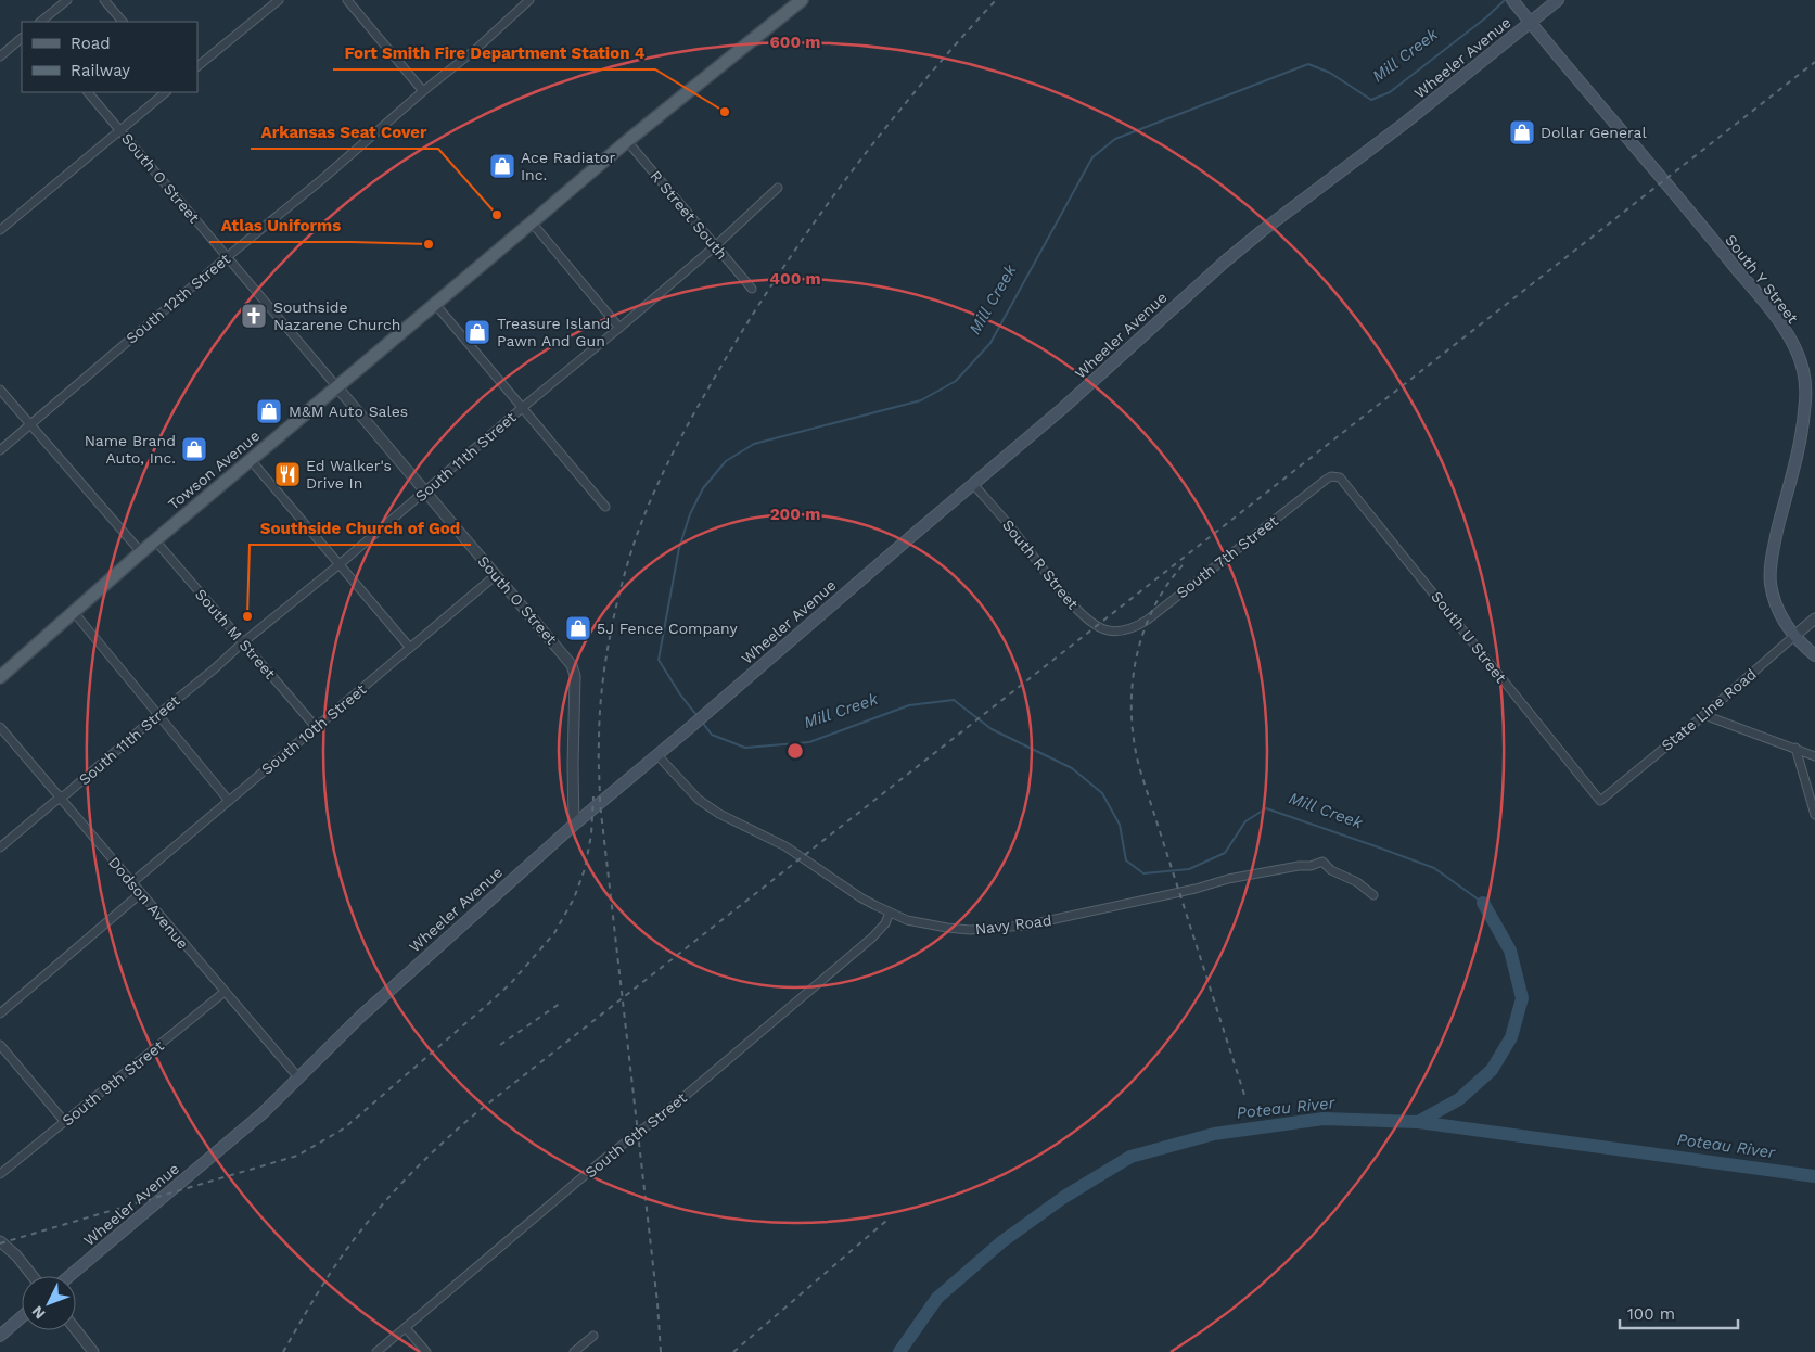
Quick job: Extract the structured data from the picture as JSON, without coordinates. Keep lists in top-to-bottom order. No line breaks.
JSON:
{"streets":{"main road":["Wheeler Avenue","South Y Street","Towson Avenue"],"street":["South O Street","R Street South","South 12th Street","South 11th Street","South 7th Street","South R Street","South M Street","South U Street","State Line Road","South 10th Street","Dodson Avenue","Navy Road","South 9th Street","South 6th Street"]},"crossings":[["Wheeler Avenue","South O Street"],["Wheeler Avenue","South Y Street"],["Wheeler Avenue","South R Street"],["Wheeler Avenue","Dodson Avenue"],["Wheeler Avenue","Navy Road"],["South O Street","South 12th Street"],["South O Street","South 11th Street"],["South O Street","Towson Avenue"],["South O Street","South 10th Street"],["R Street South","South 11th Street"],["R Street South","Towson Avenue"],["South Y Street","State Line Road"],["South 11th Street","South M Street"],["South 11th Street","Dodson Avenue"],["Towson Avenue","South M Street"],["South 7th Street","South R Street"],["South 7th Street","South U Street"],["South M Street","South 10th Street"],["South U Street","State Line Road"],["South 10th Street","Dodson Avenue"],["Dodson Avenue","South 9th Street"],["Navy Road","South 6th Street"]],"water":["Mill Creek","Poteau River"],"places":{"other":["Fort Smith Fire Department Station 4","Arkansas Seat Cover","Atlas Uniforms","Southside Church of God"],"shop":["Dollar General","Ace Radiator Inc.","Treasure Island Pawn And Gun","M&M Auto Sales","Name Brand Auto, Inc.","5J Fence Company"],"church":["Southside Nazarene Church"],"restaurant":["Ed Walker's Drive In"]},"legend":["Road","Railway"],"scale_bar":"100 m","north":"bottom left","rings":["600 m","400 m","200 m"]}
